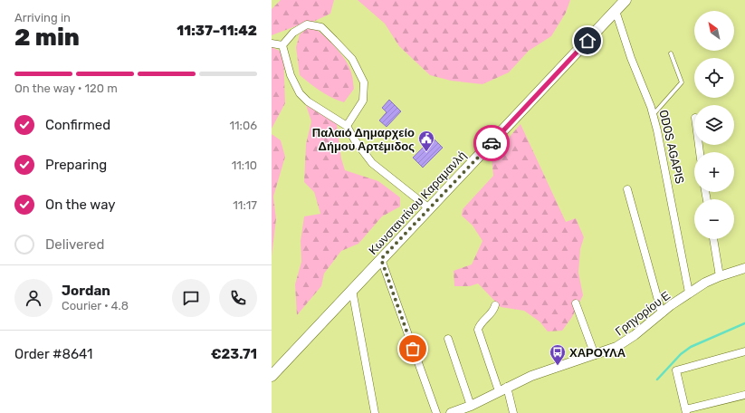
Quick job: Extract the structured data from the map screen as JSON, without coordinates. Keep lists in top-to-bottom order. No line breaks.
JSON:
{"streets":{"main road":["Κωνσταντίνου Καραμανλή"],"street":["ODOS AGAPIS","Γρηγορίου Ε"]},"crossings":[["ODOS AGAPIS","Κωνσταντίνου Καραμανλή"],["ODOS AGAPIS","Γρηγορίου Ε"]],"places":{"public building":["Παλαιό Δημαρχείο Δήμου Αρτέμιδος"],"bus stop":["ΧΑΡΟΥΛΑ"]},"north":"top left","page":{"heading":["2 min","Arriving in","11:37–11:42"],"panel":["Jordan","Courier · 4.8","Order #8641","€23.71"],"map_buttons":["+","−"],"bar":"On the way · 120 m","list":[["Confirmed","11:06"],["Preparing","11:10"],["On the way","11:17"],"Delivered"]}}
